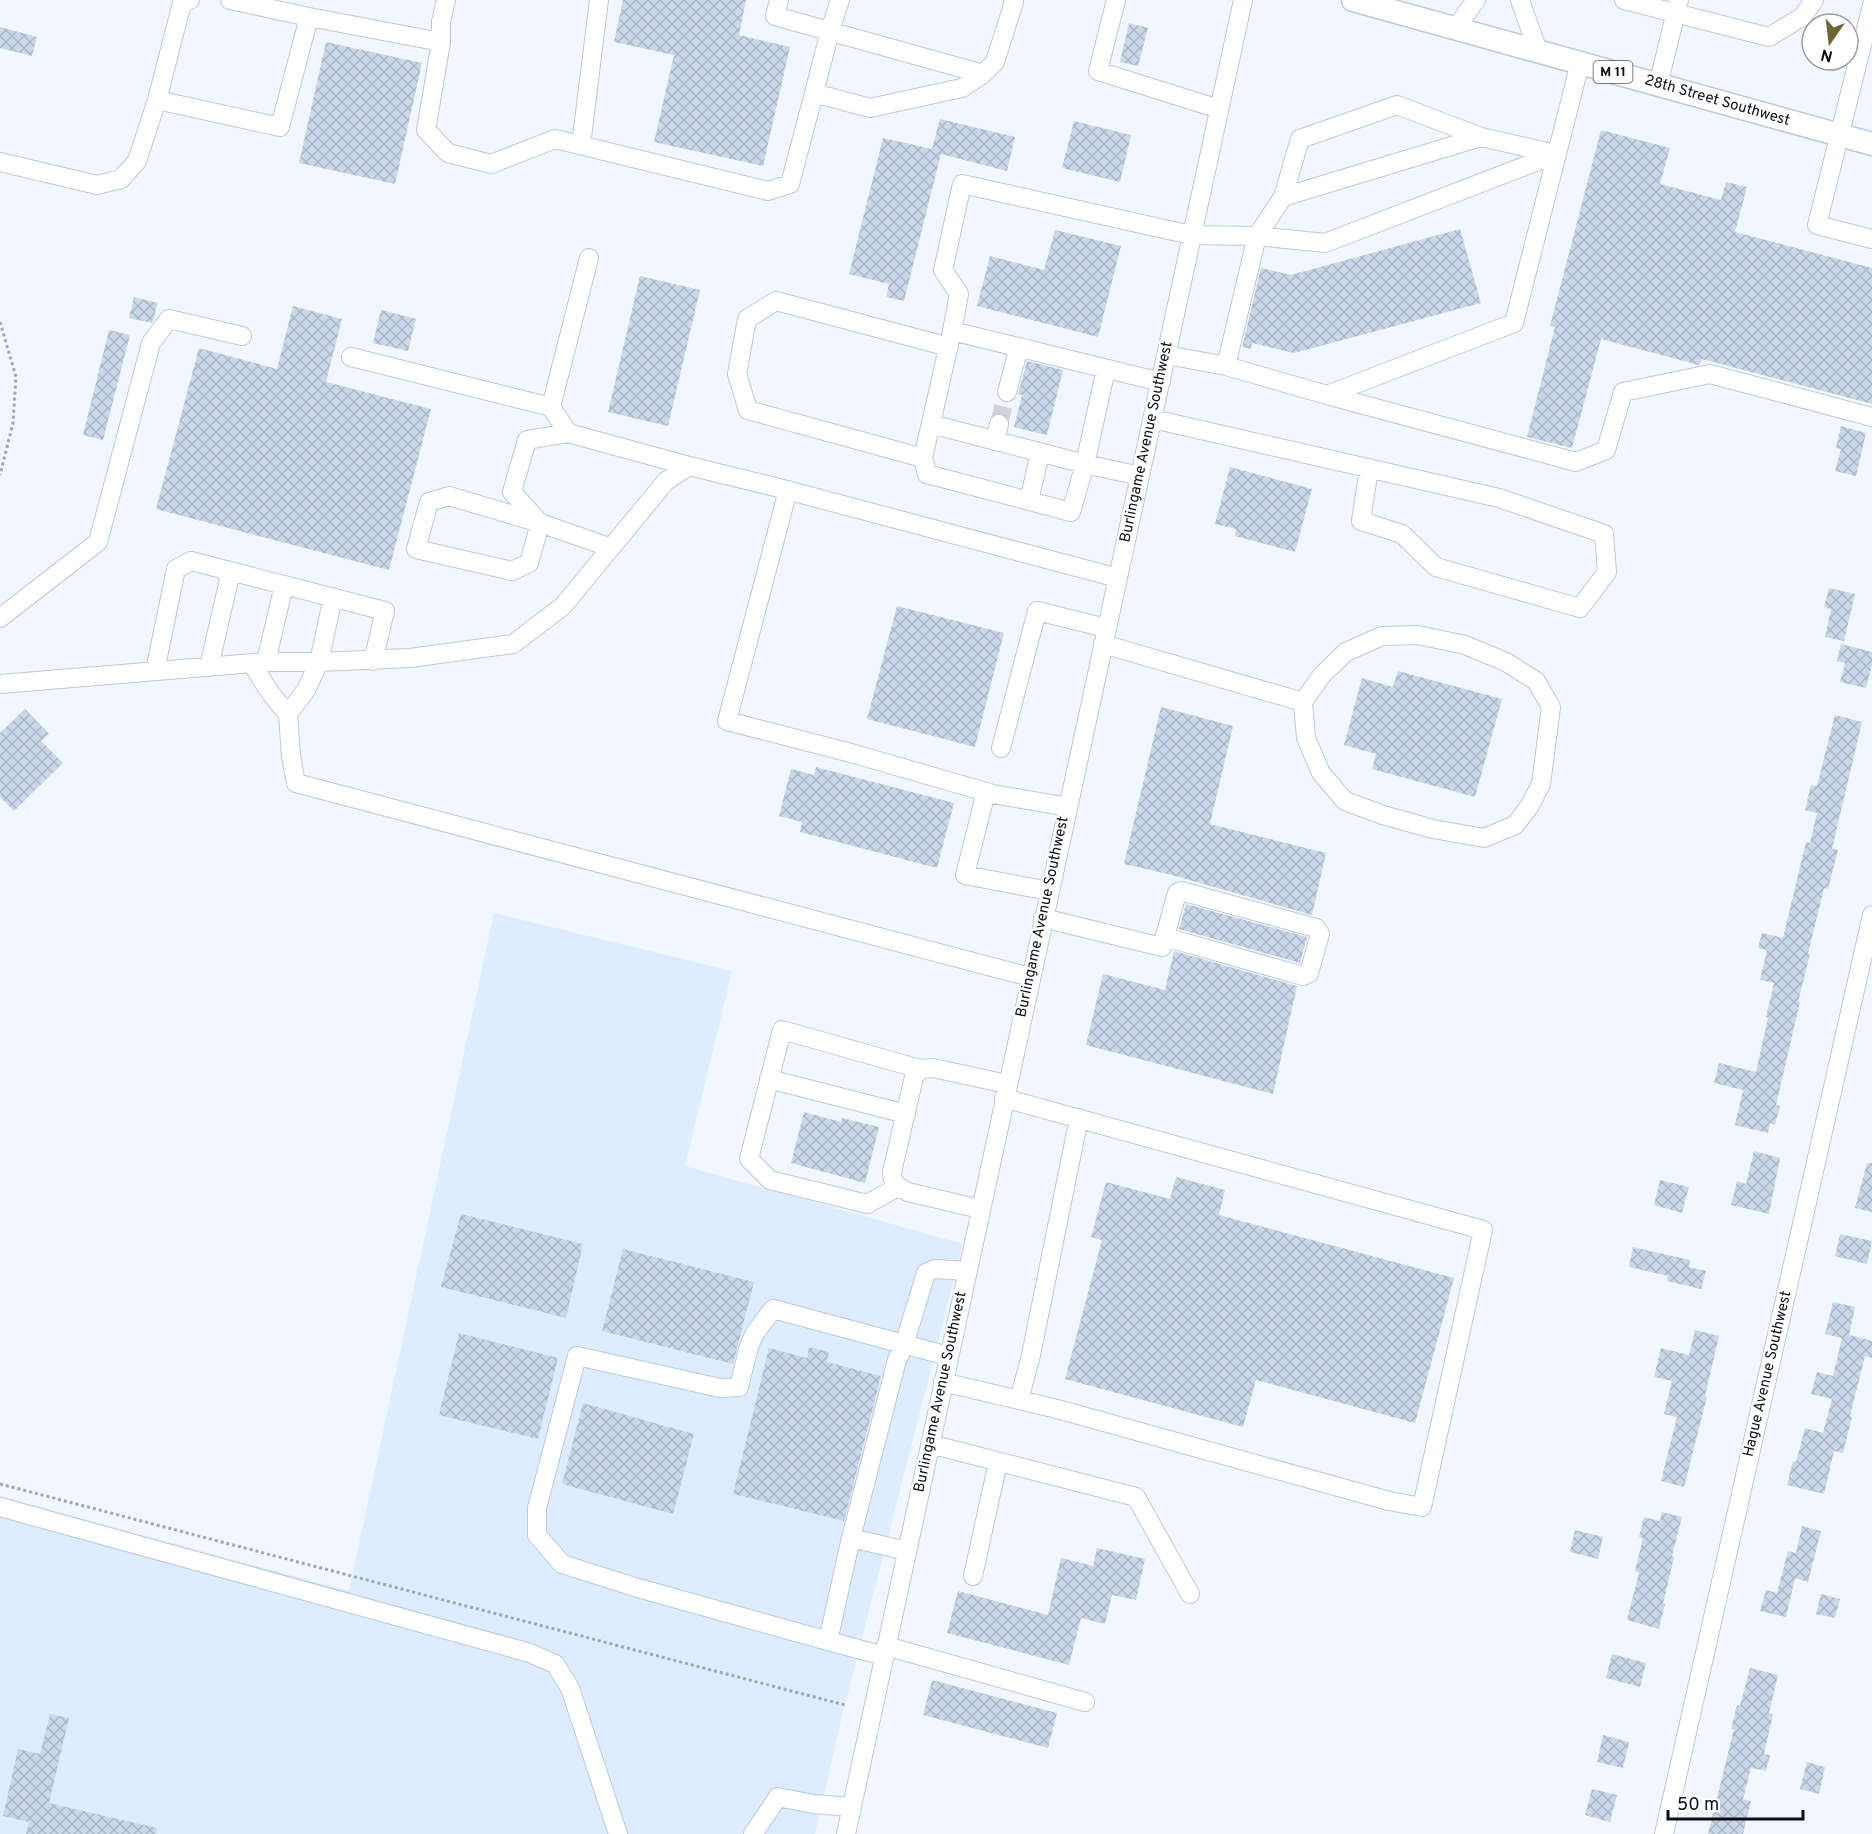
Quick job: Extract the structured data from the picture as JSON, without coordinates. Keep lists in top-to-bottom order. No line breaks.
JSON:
{"streets":{"main road":["M 11","28th Street Southwest"],"street":["Burlingame Avenue Southwest","Hague Avenue Southwest"]},"scale_bar":"50 m","north":"bottom"}
